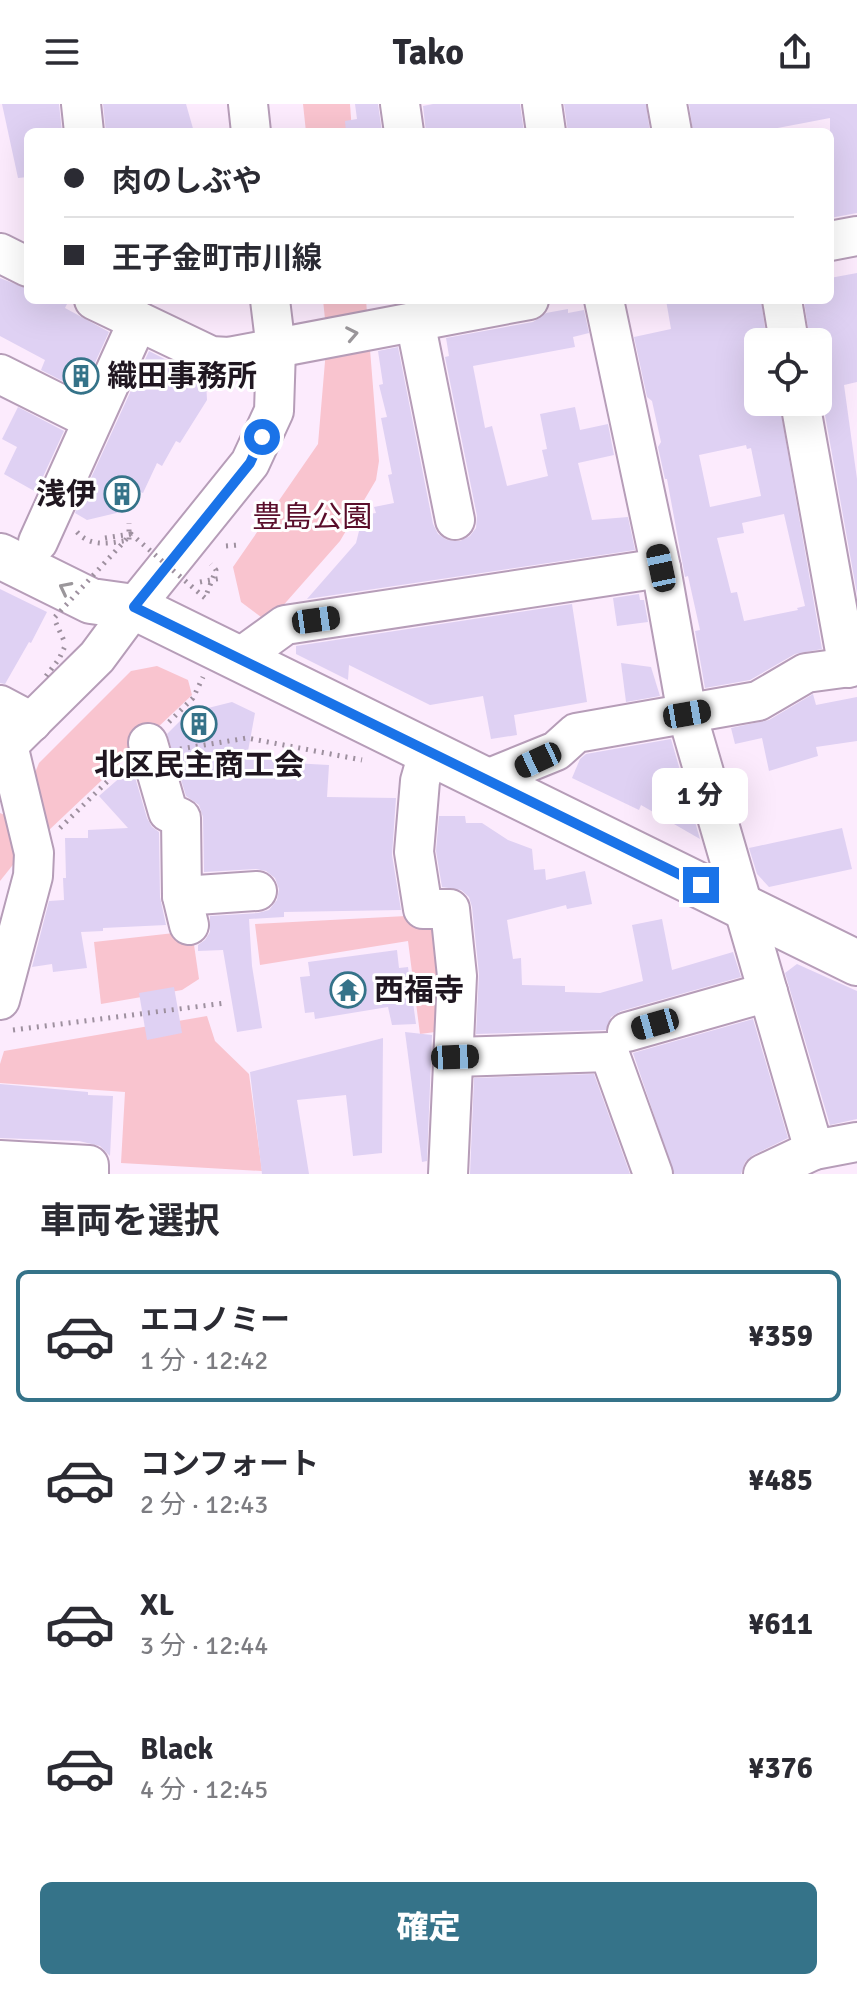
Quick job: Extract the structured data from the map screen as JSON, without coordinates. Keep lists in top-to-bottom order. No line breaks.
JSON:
{"parks":["豊島公園"],"places":{"building":["織田事務所","浅伊","北区民主商工会"],"temple":["西福寺"]},"page":{"header":"Tako","banner":["肉のしぶや","王子金町市川線"],"bubble":"1 分","heading":"車両を選択","list":[{"name":"エコノミー","note":"1 分 · 12:42","value":"¥359"},{"name":"コンフォート","note":"2 分 · 12:43","value":"¥485"},{"name":"XL","note":"3 分 · 12:44","value":"¥611"},{"name":"Black","note":"4 分 · 12:45","value":"¥376"}],"buttons":"確定"}}
